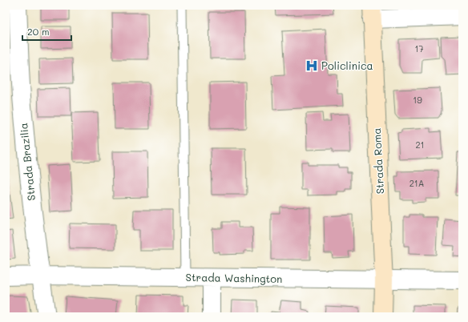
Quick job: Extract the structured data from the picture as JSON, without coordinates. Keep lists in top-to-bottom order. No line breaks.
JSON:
{"streets":{"street":["Strada Roma","Strada Brazilia","Strada Washington"]},"crossings":[["Strada Roma","Strada Washington"],["Strada Brazilia","Strada Washington"]],"places":{"hospital":["Policlinica"]},"house_numbers":["17","19","21","21A"],"scale_bar":"20 m"}
